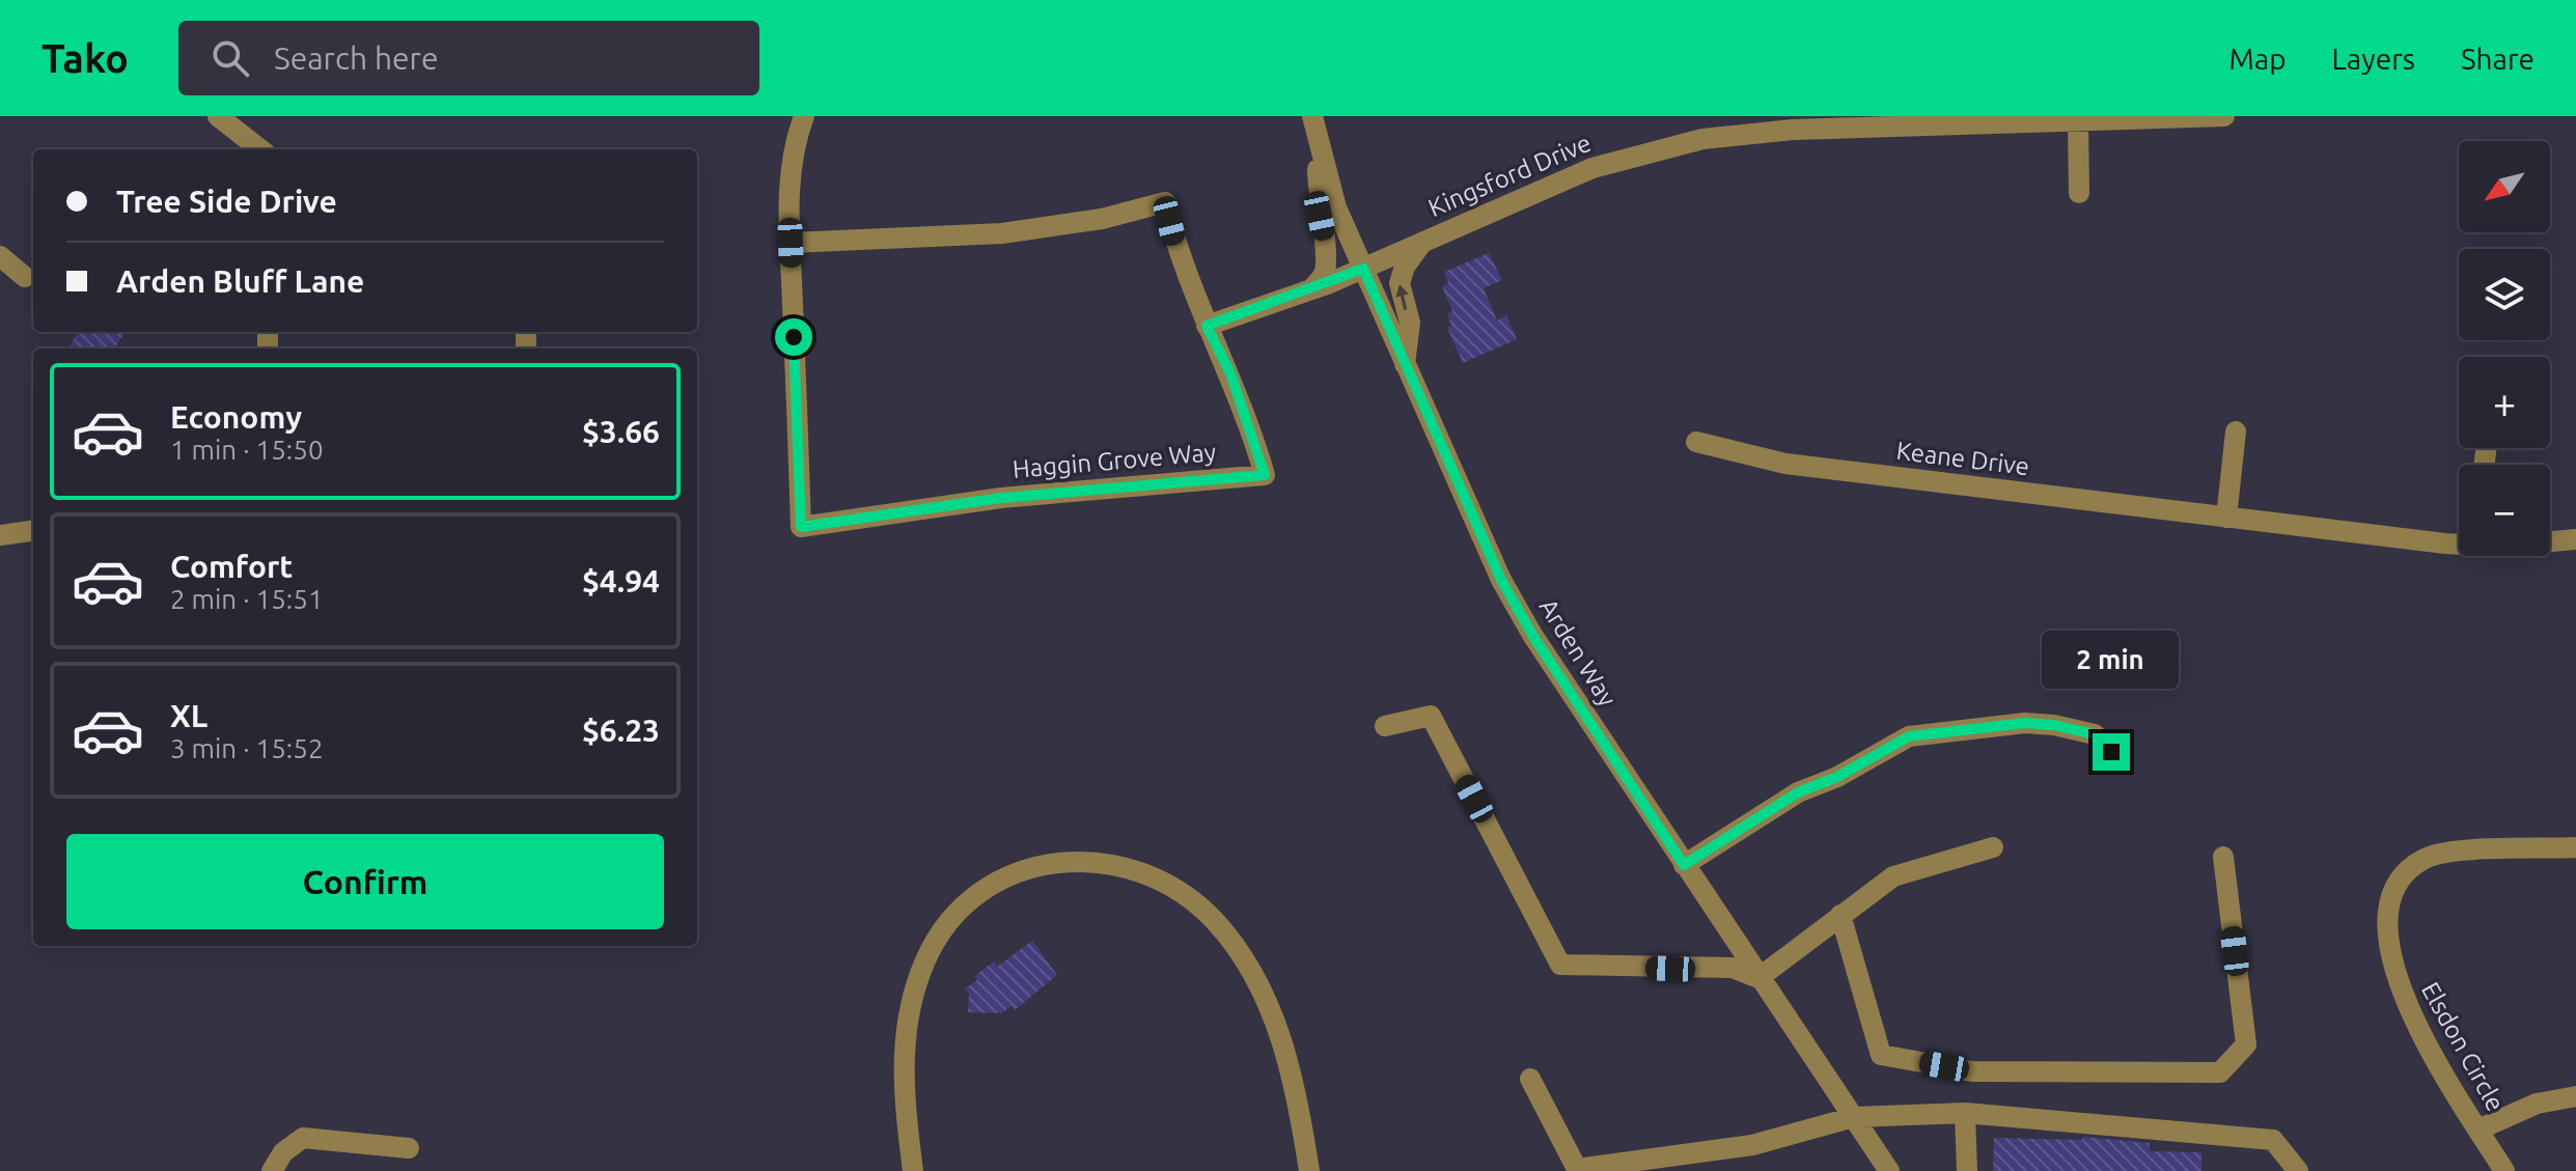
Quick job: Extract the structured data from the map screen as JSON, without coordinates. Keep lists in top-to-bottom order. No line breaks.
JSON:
{"streets":{"street":["Kingsford Drive","Keane Drive","Haggin Grove Way","Arden Way","Elsdon Circle"]},"crossings":[["Kingsford Drive","Haggin Grove Way"],["Kingsford Drive","Arden Way"]],"north":"bottom left","page":{"header":"Tako","search":"Search here","nav":["Map","Layers","Share"],"map_buttons":["+","−"],"banner":["Tree Side Drive","Arden Bluff Lane"],"list":[{"name":"Economy","note":"1 min · 15:50","value":"$3.66"},{"name":"Comfort","note":"2 min · 15:51","value":"$4.94"},{"name":"XL","note":"3 min · 15:52","value":"$6.23"}],"bubble":"2 min","buttons":"Confirm"}}
